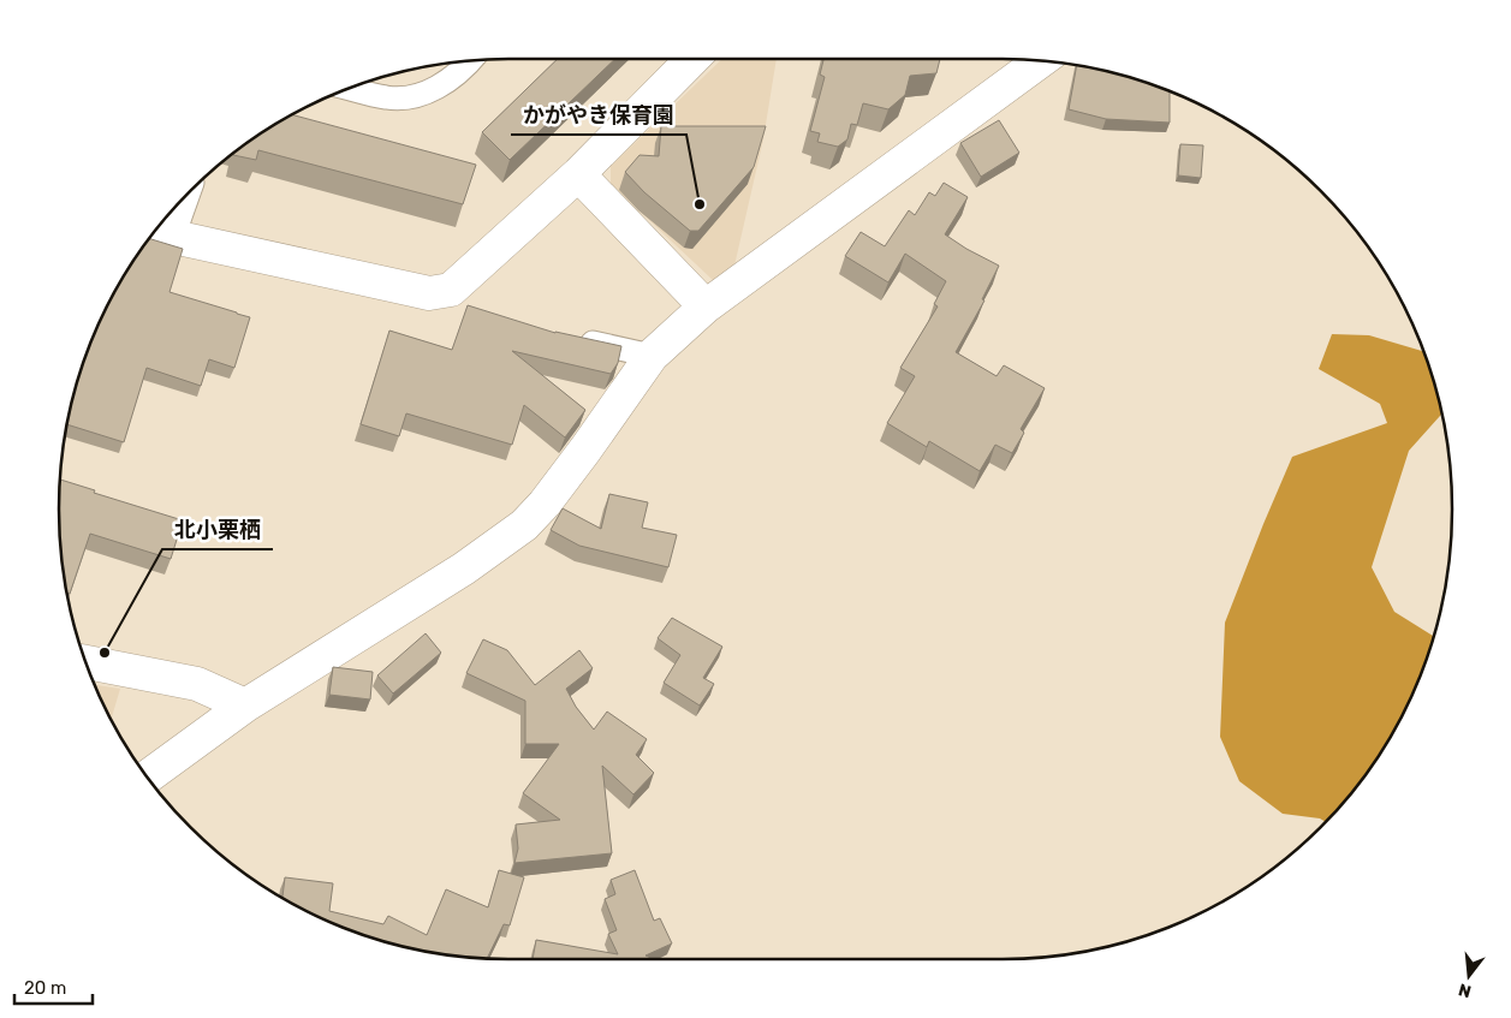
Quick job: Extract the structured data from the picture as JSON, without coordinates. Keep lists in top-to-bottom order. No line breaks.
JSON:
{"places":["かがやき保育園","北小栗栖"],"scale_bar":"20 m","north":"bottom"}
